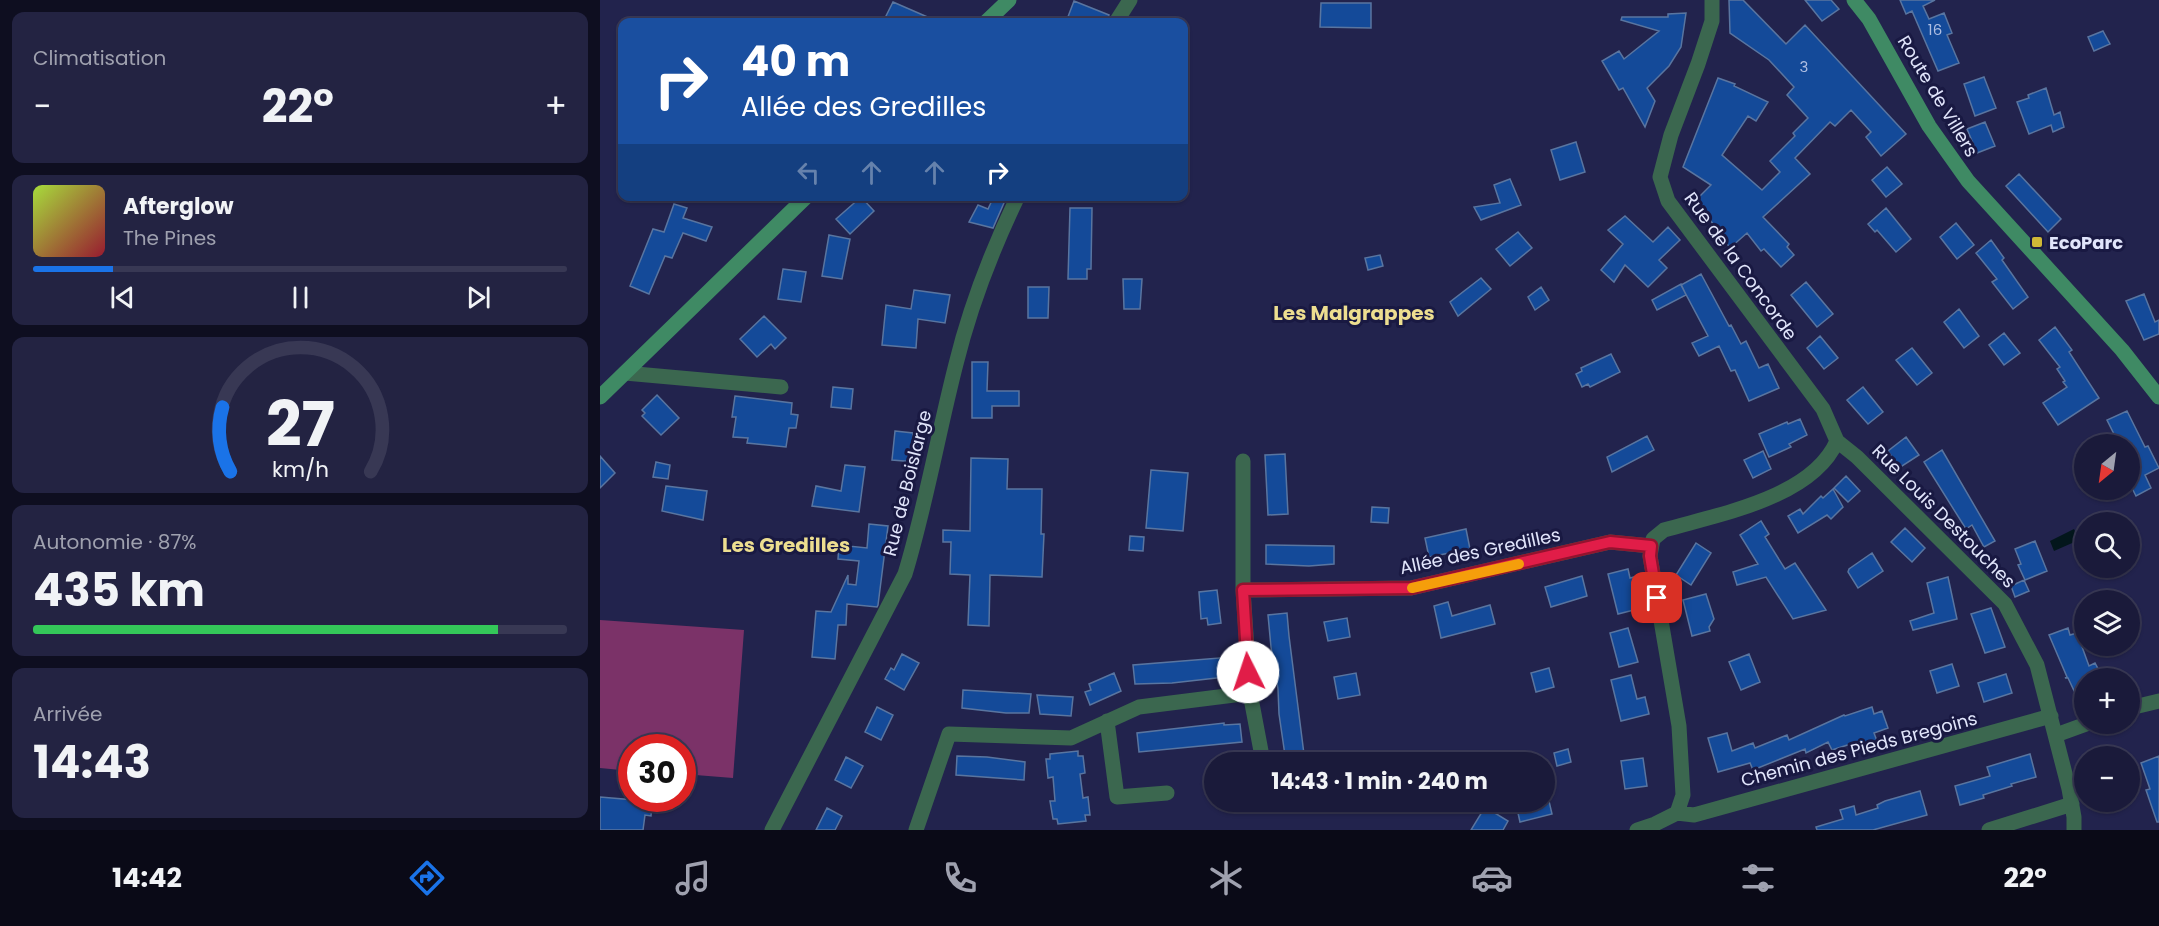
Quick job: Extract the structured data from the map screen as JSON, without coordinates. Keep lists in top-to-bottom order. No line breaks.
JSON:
{"streets":{"main road":["Route de Villers"],"street":["Rue de la Concorde","Rue de Boislarge","Rue Louis Destouches","Allée des Gredilles","Chemin des Pieds Bregoins"]},"crossings":[["Rue de la Concorde","Rue Louis Destouches"],["Rue Louis Destouches","Chemin des Pieds Bregoins"]],"districts":["Les Malgrappes","Les Gredilles"],"places":{"transit":["EcoParc"]},"house_numbers":["16","3"],"north":"bottom left","page":{"tile":["Climatisation",["Autonomie · 87%","435 km"],["Arrivée","14:43"]],"turn":["40 m","Allée des Gredilles"],"heat":["−","22°","+"],"song":["Afterglow","The Pines"],"map_buttons":["+","−"],"limit":"30","trip":"14:43 · 1 min · 240 m","tabs":["14:42","22°"],"gauge":["27","km/h"]}}
